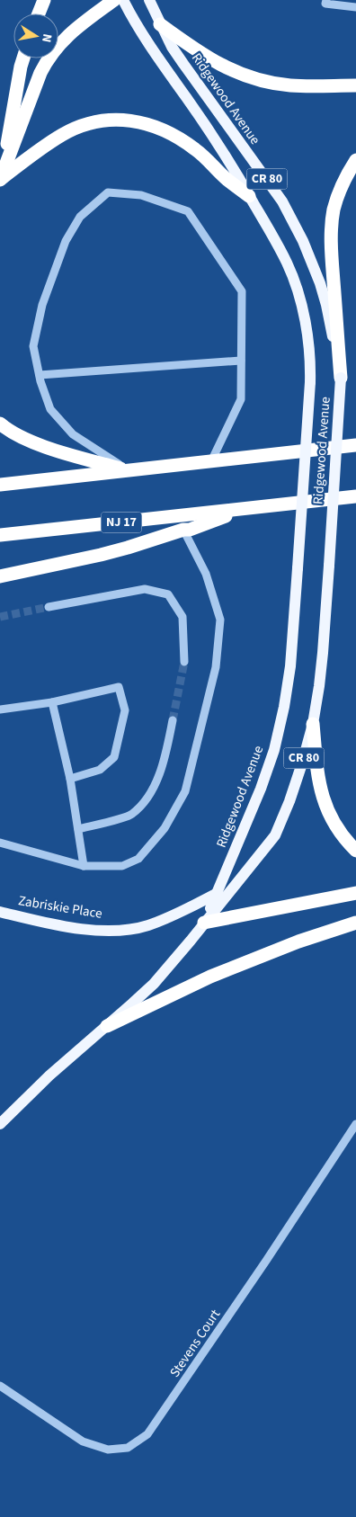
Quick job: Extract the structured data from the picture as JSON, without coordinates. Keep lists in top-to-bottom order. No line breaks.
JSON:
{"streets":{"highway":["NJ 17"],"main road":["Ridgewood Avenue","CR 80","Zabriskie Place"],"street":["Stevens Court"]},"crossings":[["Ridgewood Avenue","Zabriskie Place"]],"north":"right"}
